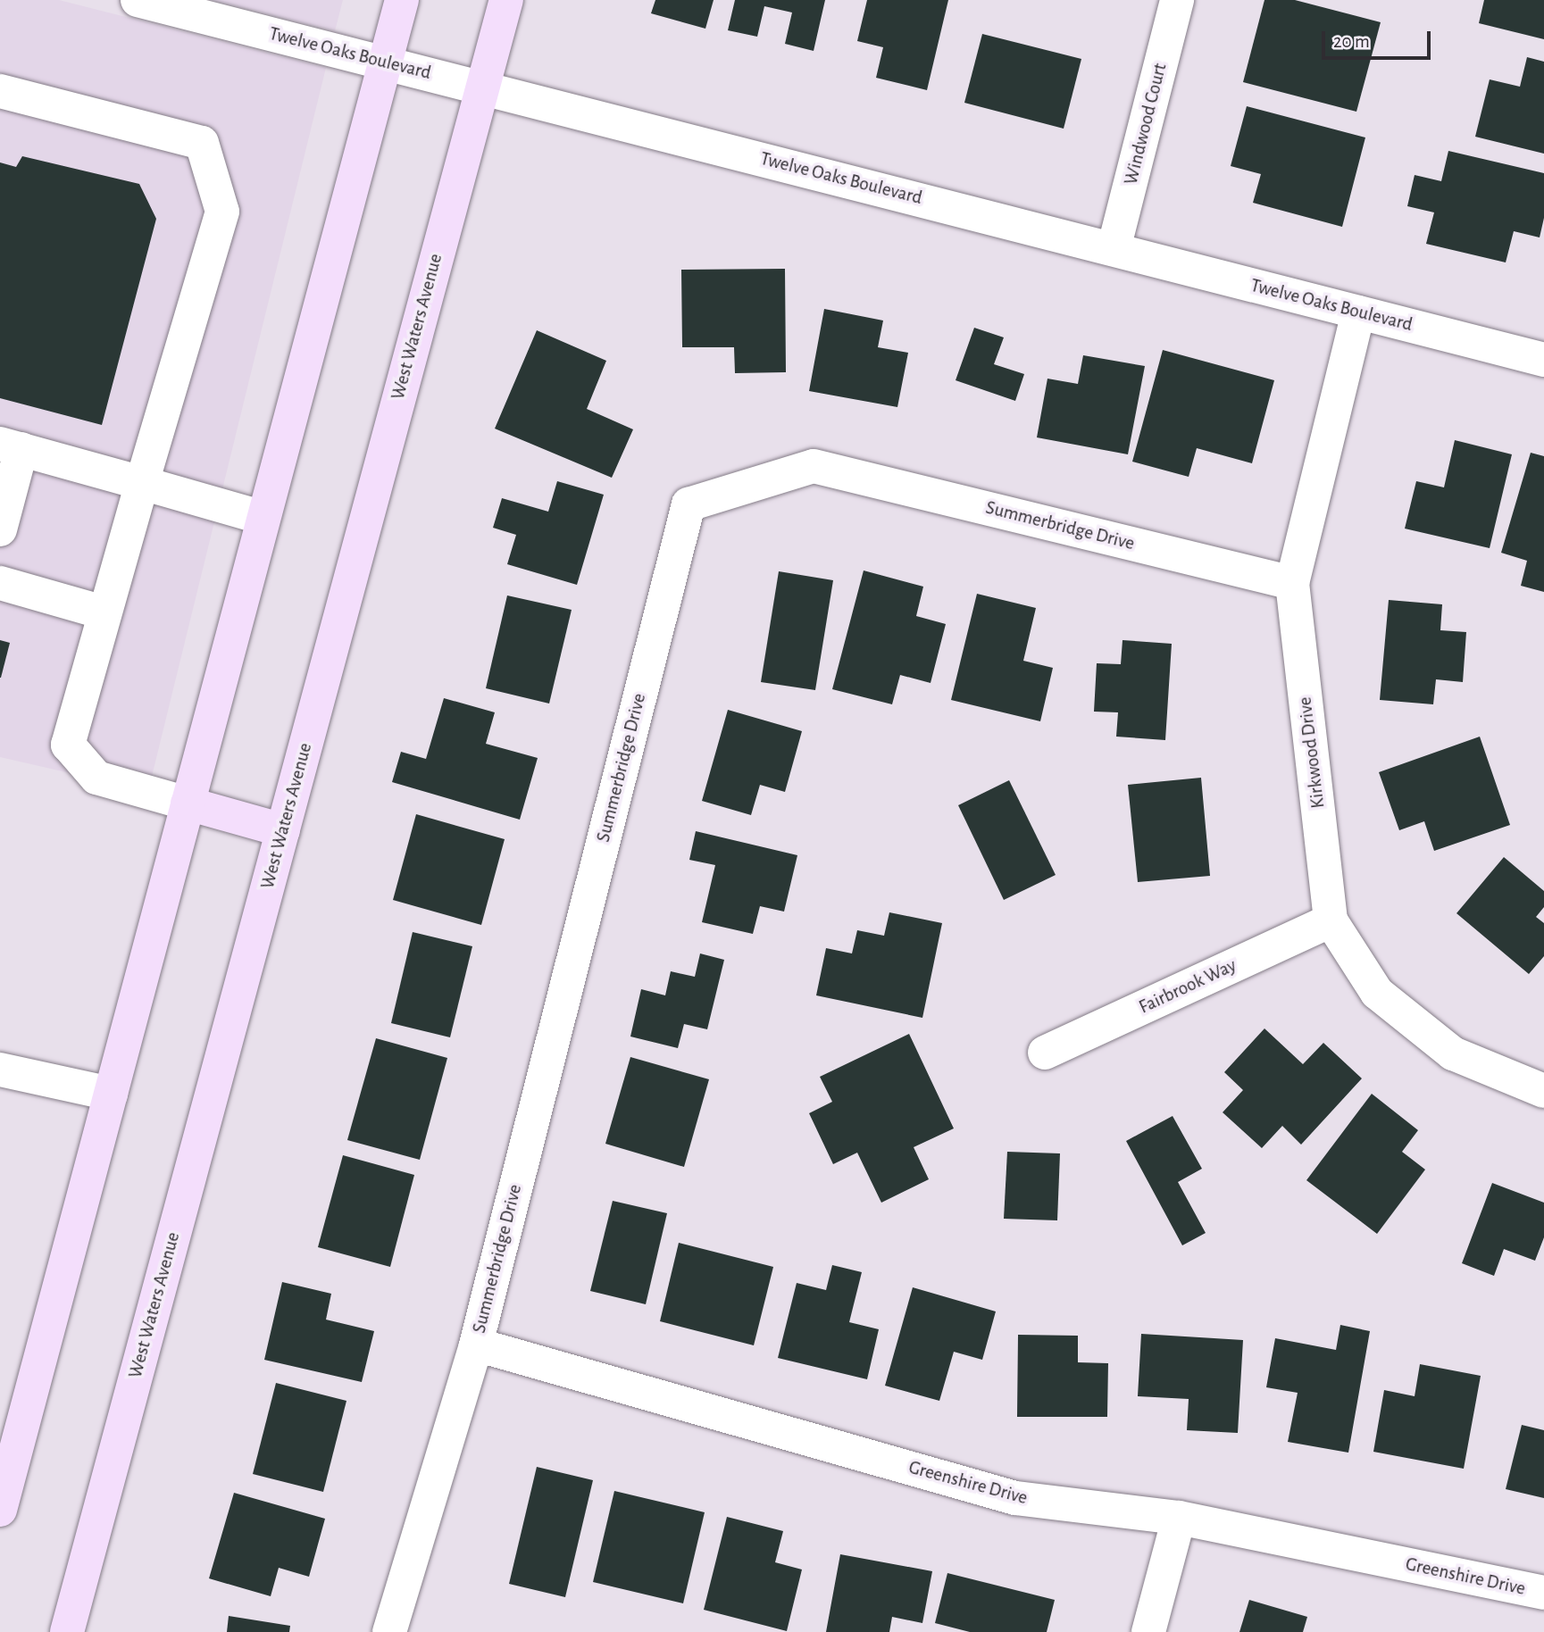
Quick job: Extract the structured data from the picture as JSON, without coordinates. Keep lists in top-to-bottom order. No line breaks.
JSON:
{"streets":{"main road":["West Waters Avenue"],"street":["Twelve Oaks Boulevard","Windwood Court","Summerbridge Drive","Kirkwood Drive","Fairbrook Way","Greenshire Drive"]},"crossings":[["Twelve Oaks Boulevard","Windwood Court"],["Twelve Oaks Boulevard","West Waters Avenue"],["Twelve Oaks Boulevard","Kirkwood Drive"],["Summerbridge Drive","Kirkwood Drive"],["Summerbridge Drive","Greenshire Drive"],["Kirkwood Drive","Fairbrook Way"]],"scale_bar":"20 m"}
